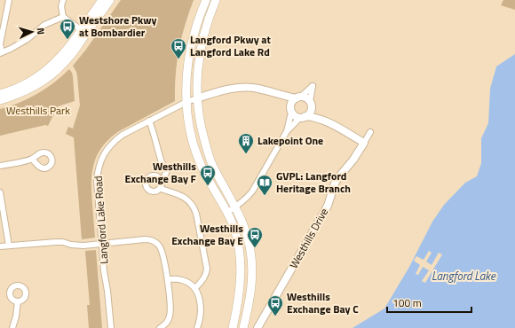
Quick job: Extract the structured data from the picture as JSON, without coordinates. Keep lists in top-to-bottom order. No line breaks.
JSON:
{"streets":{"street":["Langford Lake Road","Westhills Drive"]},"water":["Langford Lake"],"parks":["Westhills Park"],"places":{"bus stop":["Westshore Pkwy at Bombardier","Langford Pkwy at Langford Lake Rd","Westhills Exchange Bay F","Westhills Exchange Bay E","Westhills Exchange Bay C"],"building":["Lakepoint One"],"library":["GVPL: Langford Heritage Branch"]},"scale_bar":"100 m","north":"right"}
